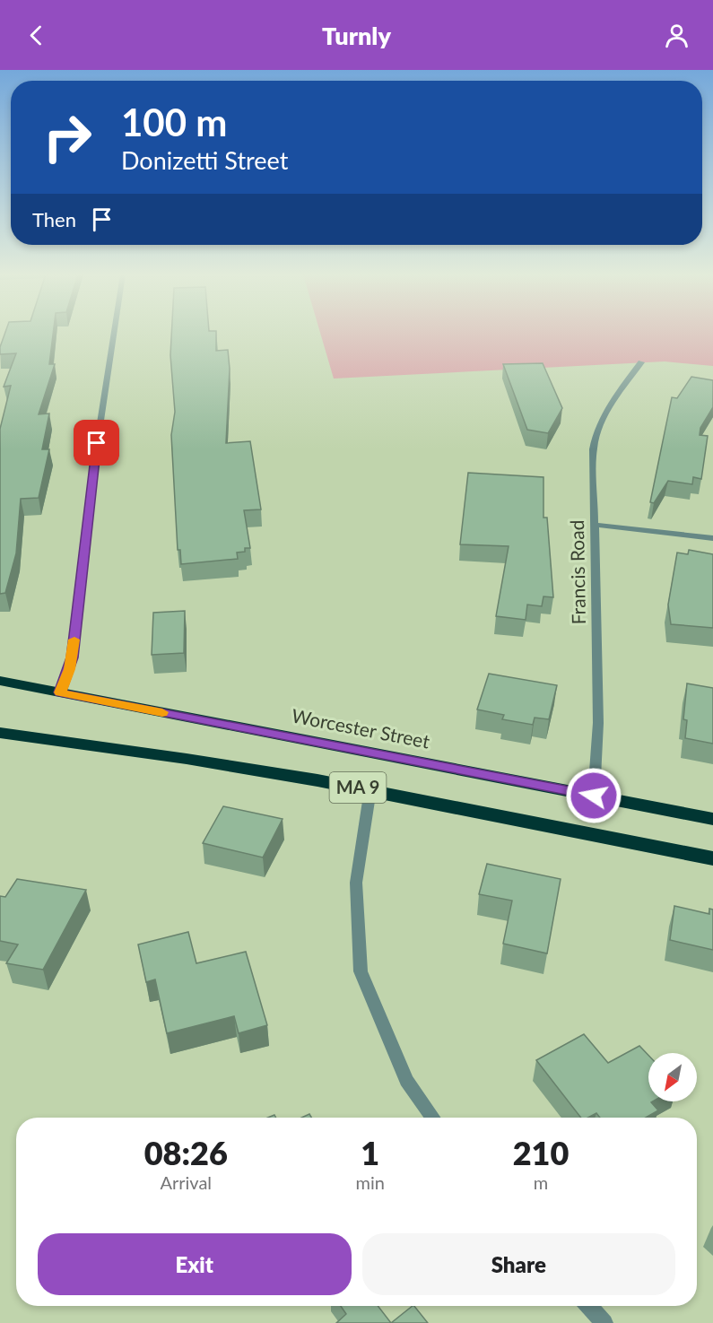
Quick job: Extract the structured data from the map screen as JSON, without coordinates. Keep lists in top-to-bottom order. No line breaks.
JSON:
{"streets":{"highway":["Worcester Street","MA 9"],"street":["Francis Road"]},"crossings":[["Francis Road","Worcester Street"]],"north":"bottom left","page":{"header":"Turnly","turn":["100 m","Donizetti Street"],"then":"Then","eta":["08:26","Arrival","1","min","210","m"],"buttons":["Exit","Share"]}}
